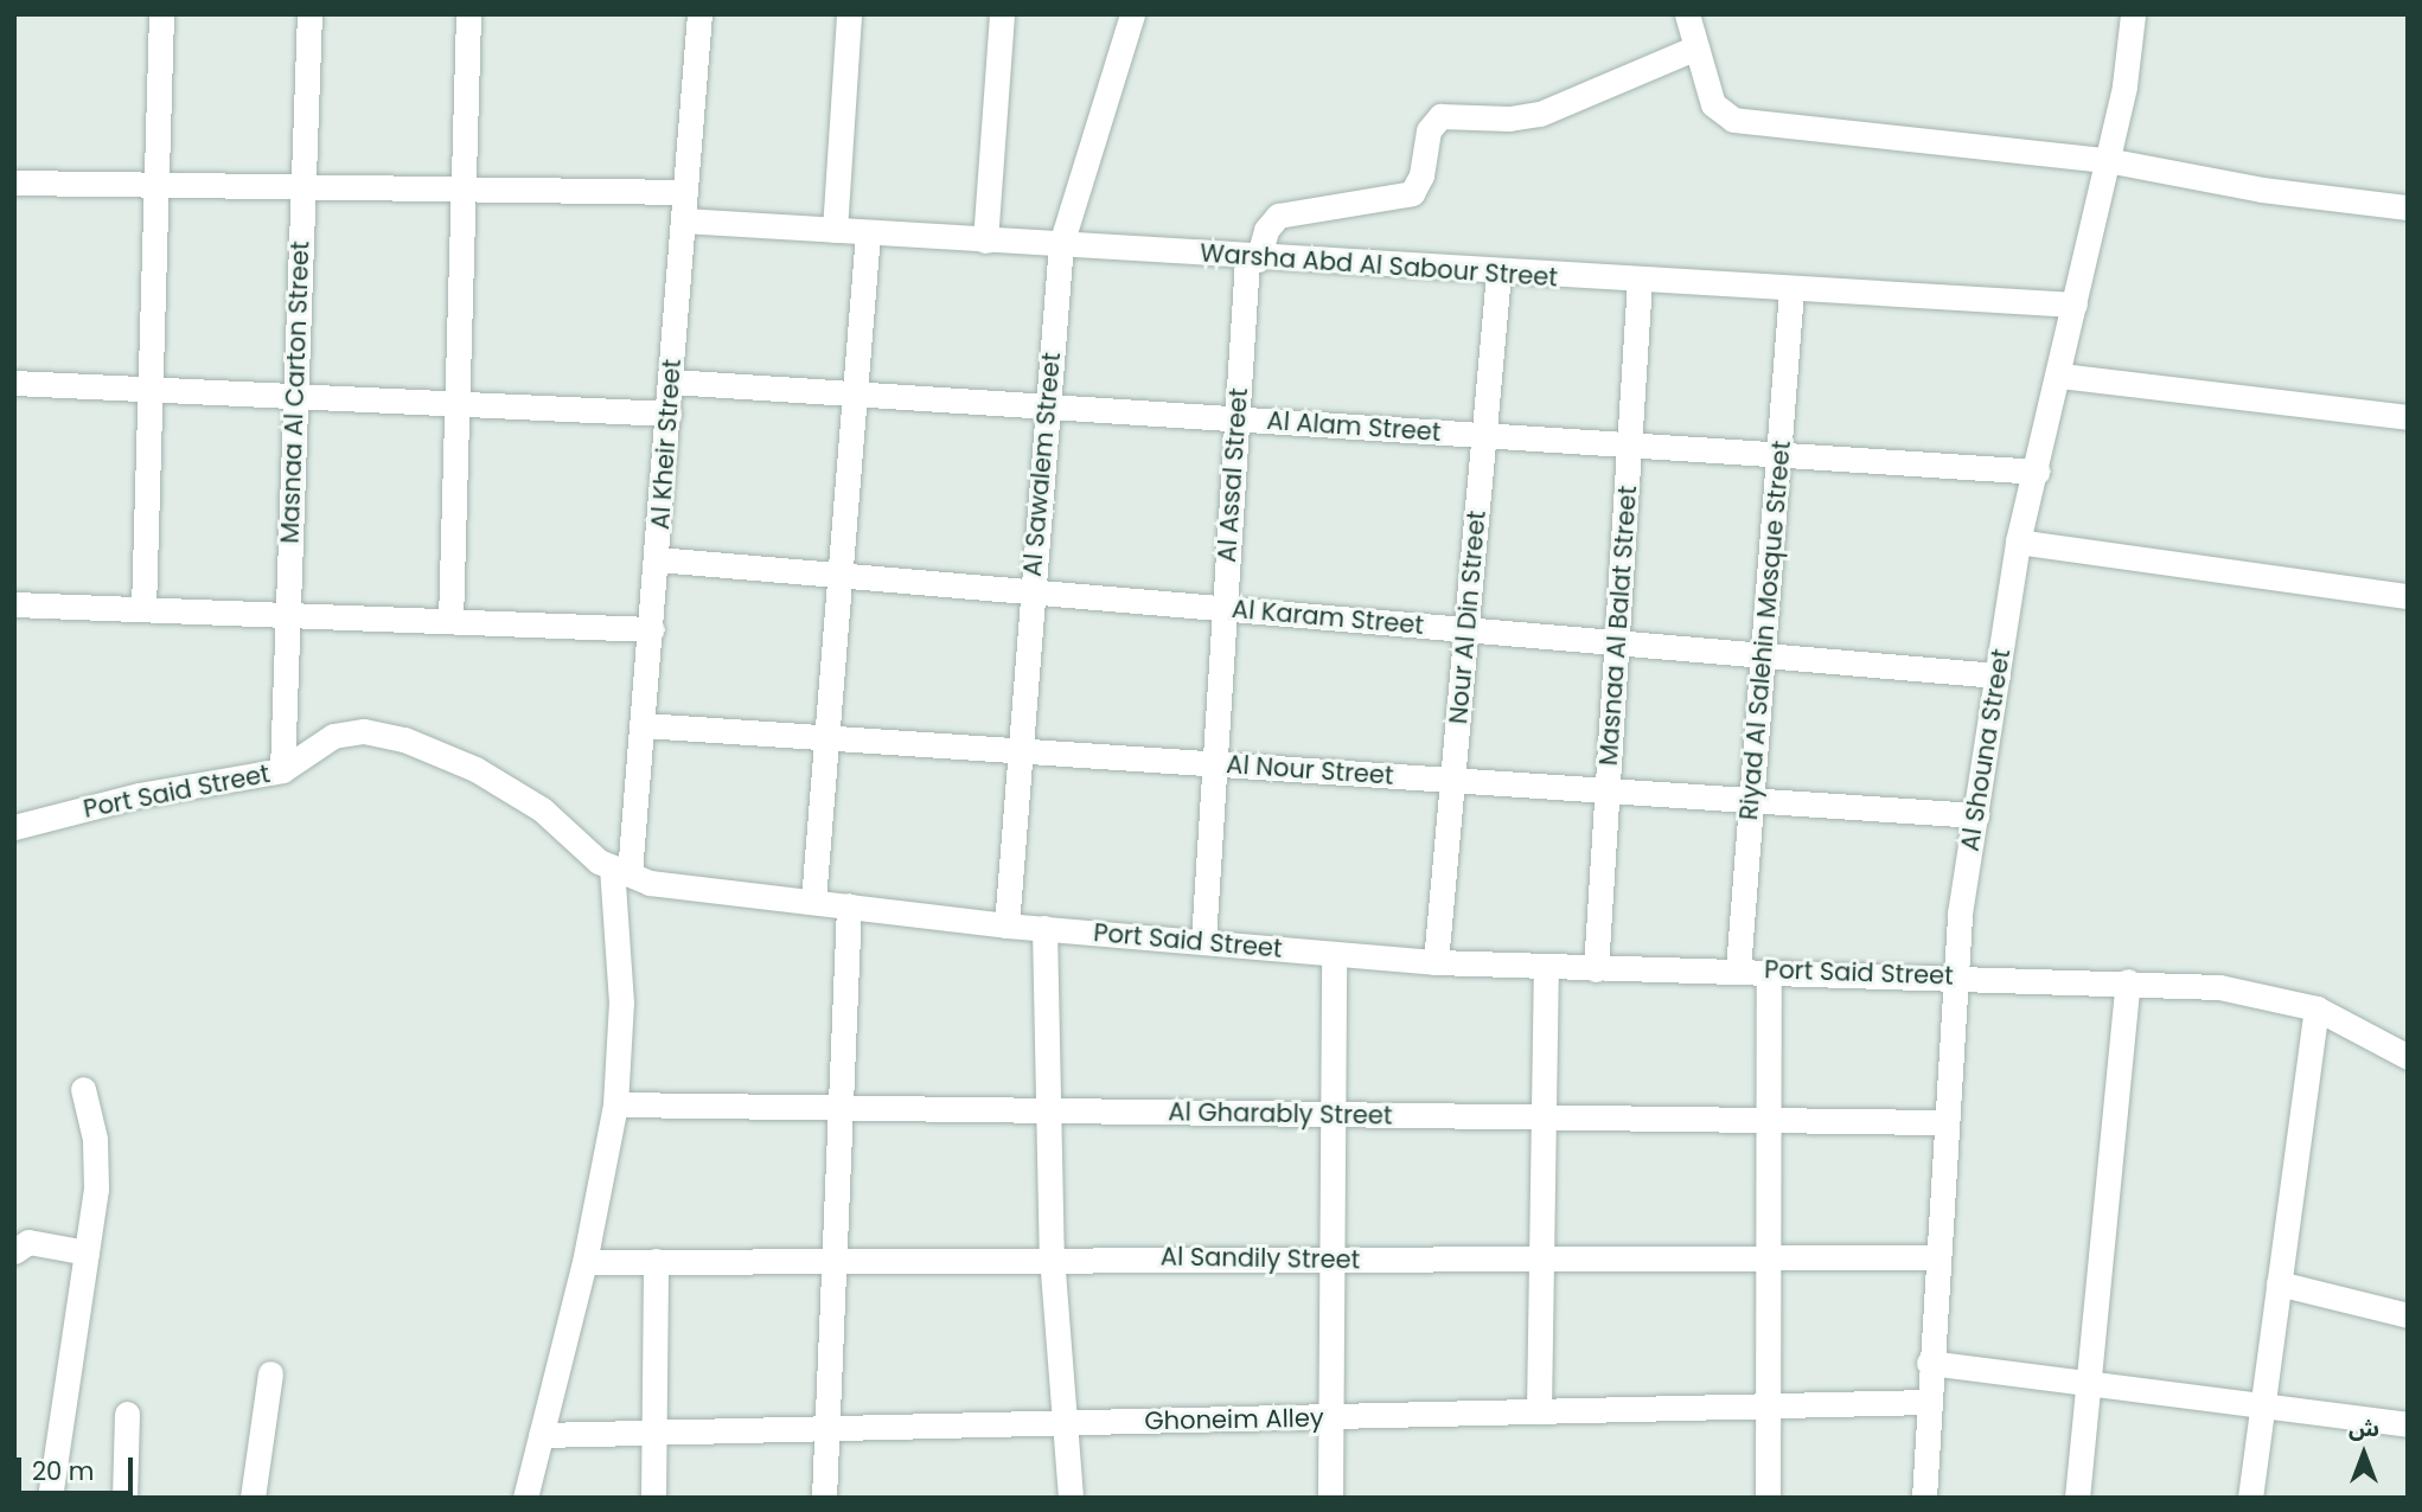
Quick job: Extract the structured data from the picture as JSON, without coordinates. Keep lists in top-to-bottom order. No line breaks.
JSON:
{"streets":{"street":["Warsha Abd Al Sabour Street","Masnaa Al Carton Street","Al Alam Street","Al Kheir Street","Al Sawalem Street","Al Assal Street","Al Karam Street","Nour Al Din Street","Masnaa Al Balat Street","Riyad Al Salehin Mosque Street","Al Shouna Street","Al Nour Street","Port Said Street","Al Gharably Street","Al Sandily Street","Ghoneim Alley"]},"crossings":[["Warsha Abd Al Sabour Street","Al Kheir Street"],["Warsha Abd Al Sabour Street","Al Sawalem Street"],["Warsha Abd Al Sabour Street","Al Assal Street"],["Warsha Abd Al Sabour Street","Nour Al Din Street"],["Warsha Abd Al Sabour Street","Masnaa Al Balat Street"],["Warsha Abd Al Sabour Street","Riyad Al Salehin Mosque Street"],["Warsha Abd Al Sabour Street","Al Shouna Street"],["Masnaa Al Carton Street","Port Said Street"],["Al Alam Street","Al Kheir Street"],["Al Alam Street","Al Sawalem Street"],["Al Alam Street","Al Assal Street"],["Al Alam Street","Nour Al Din Street"],["Al Alam Street","Masnaa Al Balat Street"],["Al Alam Street","Riyad Al Salehin Mosque Street"],["Al Alam Street","Al Shouna Street"],["Al Kheir Street","Al Karam Street"],["Al Kheir Street","Al Nour Street"],["Al Kheir Street","Port Said Street"],["Al Kheir Street","Al Gharably Street"],["Al Kheir Street","Al Sandily Street"],["Al Kheir Street","Ghoneim Alley"],["Al Sawalem Street","Al Karam Street"],["Al Sawalem Street","Al Nour Street"],["Al Sawalem Street","Port Said Street"],["Al Assal Street","Al Karam Street"],["Al Assal Street","Al Nour Street"],["Al Assal Street","Port Said Street"],["Al Karam Street","Nour Al Din Street"],["Al Karam Street","Masnaa Al Balat Street"],["Al Karam Street","Riyad Al Salehin Mosque Street"],["Al Karam Street","Al Shouna Street"],["Nour Al Din Street","Al Nour Street"],["Nour Al Din Street","Port Said Street"],["Masnaa Al Balat Street","Al Nour Street"],["Masnaa Al Balat Street","Port Said Street"],["Riyad Al Salehin Mosque Street","Al Nour Street"],["Riyad Al Salehin Mosque Street","Port Said Street"],["Al Shouna Street","Al Nour Street"],["Al Shouna Street","Port Said Street"],["Al Shouna Street","Al Gharably Street"],["Al Shouna Street","Al Sandily Street"],["Al Shouna Street","Ghoneim Alley"]],"scale_bar":"20 m","north":"top"}
